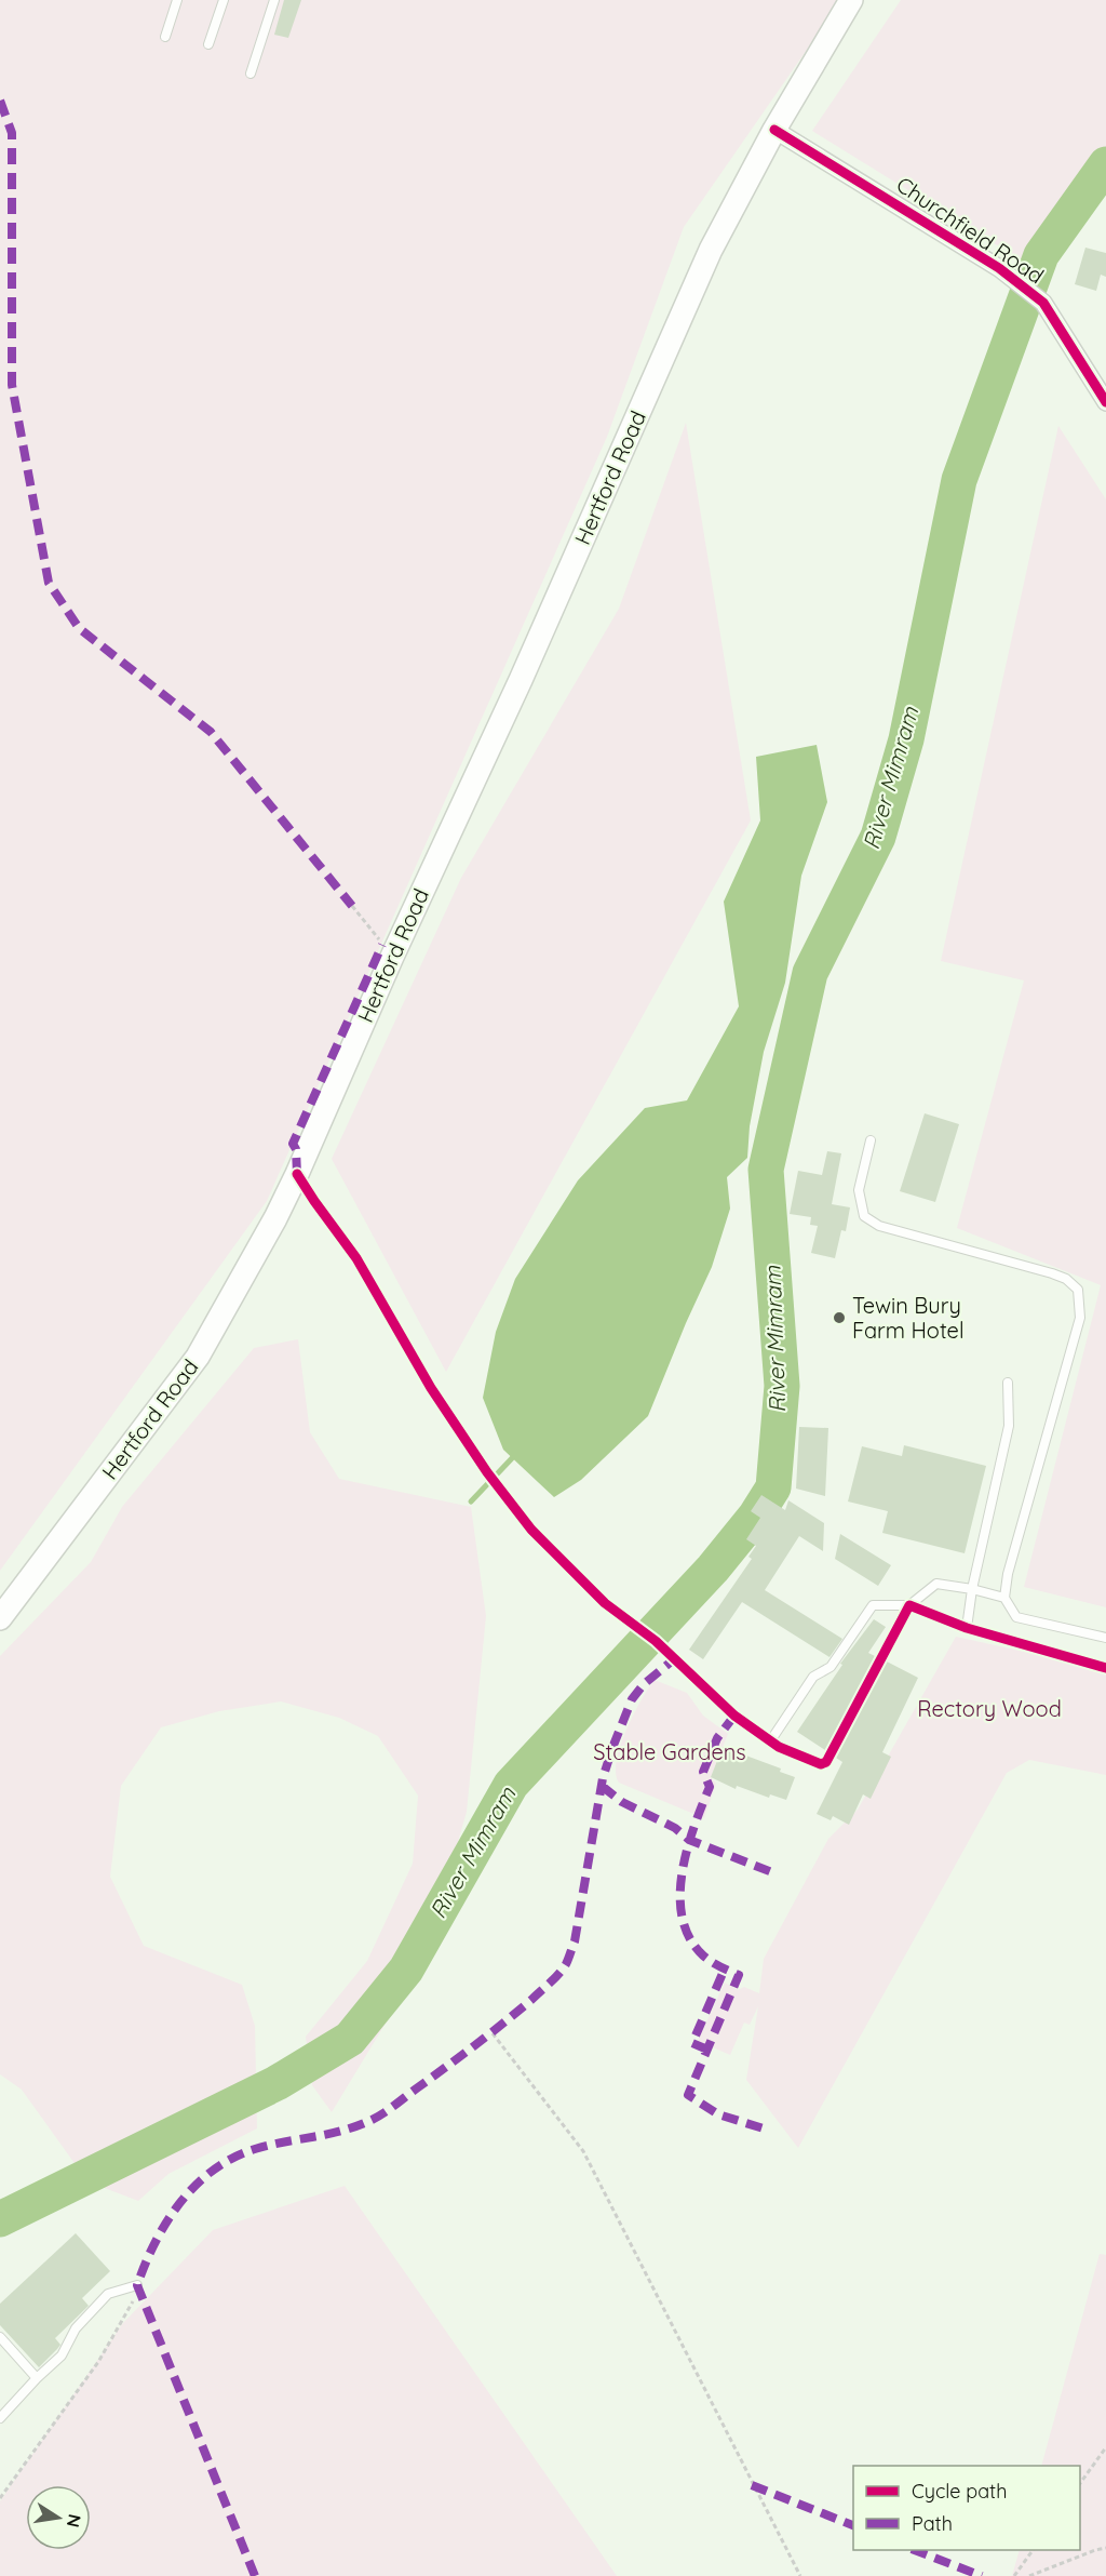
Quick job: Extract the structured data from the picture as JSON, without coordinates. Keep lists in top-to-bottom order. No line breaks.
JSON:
{"streets":{"main road":["Hertford Road"],"street":["Churchfield Road"]},"crossings":[["Churchfield Road","Hertford Road"]],"water":["River Mimram"],"parks":["Rectory Wood","Stable Gardens"],"places":["Tewin Bury Farm Hotel"],"legend":["Cycle path","Path"],"north":"right"}
